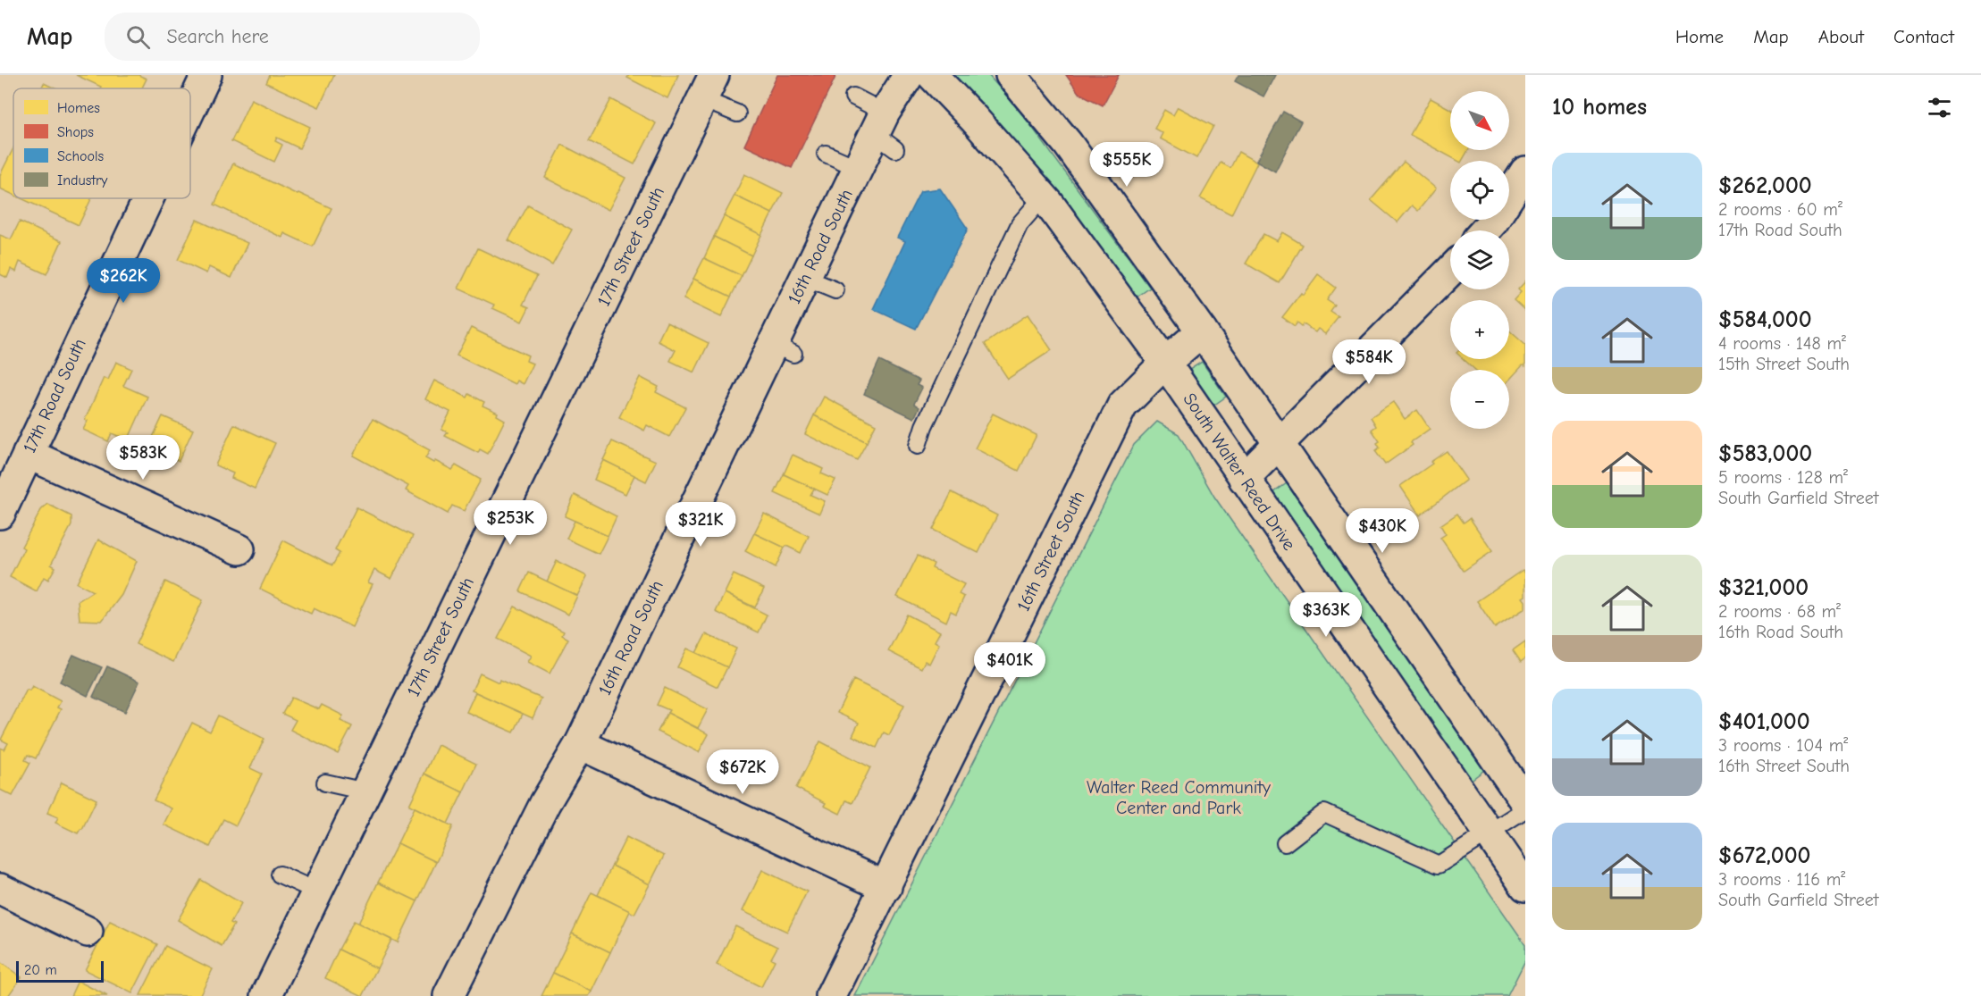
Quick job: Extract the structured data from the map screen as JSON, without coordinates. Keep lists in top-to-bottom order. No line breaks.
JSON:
{"streets":{"street":["17th Street South","16th Road South","17th Road South","South Walter Reed Drive","16th Street South"]},"crossings":[["South Walter Reed Drive","16th Street South"]],"parks":["Walter Reed Community Center and Park"],"legend":["Homes","Shops","Schools","Industry"],"scale_bar":"20 m","north":"bottom right","page":{"header":"Map","search":"Search here","nav":["Home","Map","About","Contact"],"heading":"10 homes","map_buttons":["+","−"],"list":[{"name":"$262,000","note":"2 rooms · 60 m² · 17th Road South"},{"name":"$584,000","note":"4 rooms · 148 m² · 15th Street South"},{"name":"$583,000","note":"5 rooms · 128 m² · South Garfield Street"},{"name":"$321,000","note":"2 rooms · 68 m² · 16th Road South"},{"name":"$401,000","note":"3 rooms · 104 m² · 16th Street South"},{"name":"$672,000","note":"3 rooms · 116 m² · South Garfield Street"}],"price":["$555K","$262K","$584K","$583K","$253K","$321K","$430K","$363K","$401K","$672K"],"scale":"20 m"}}
